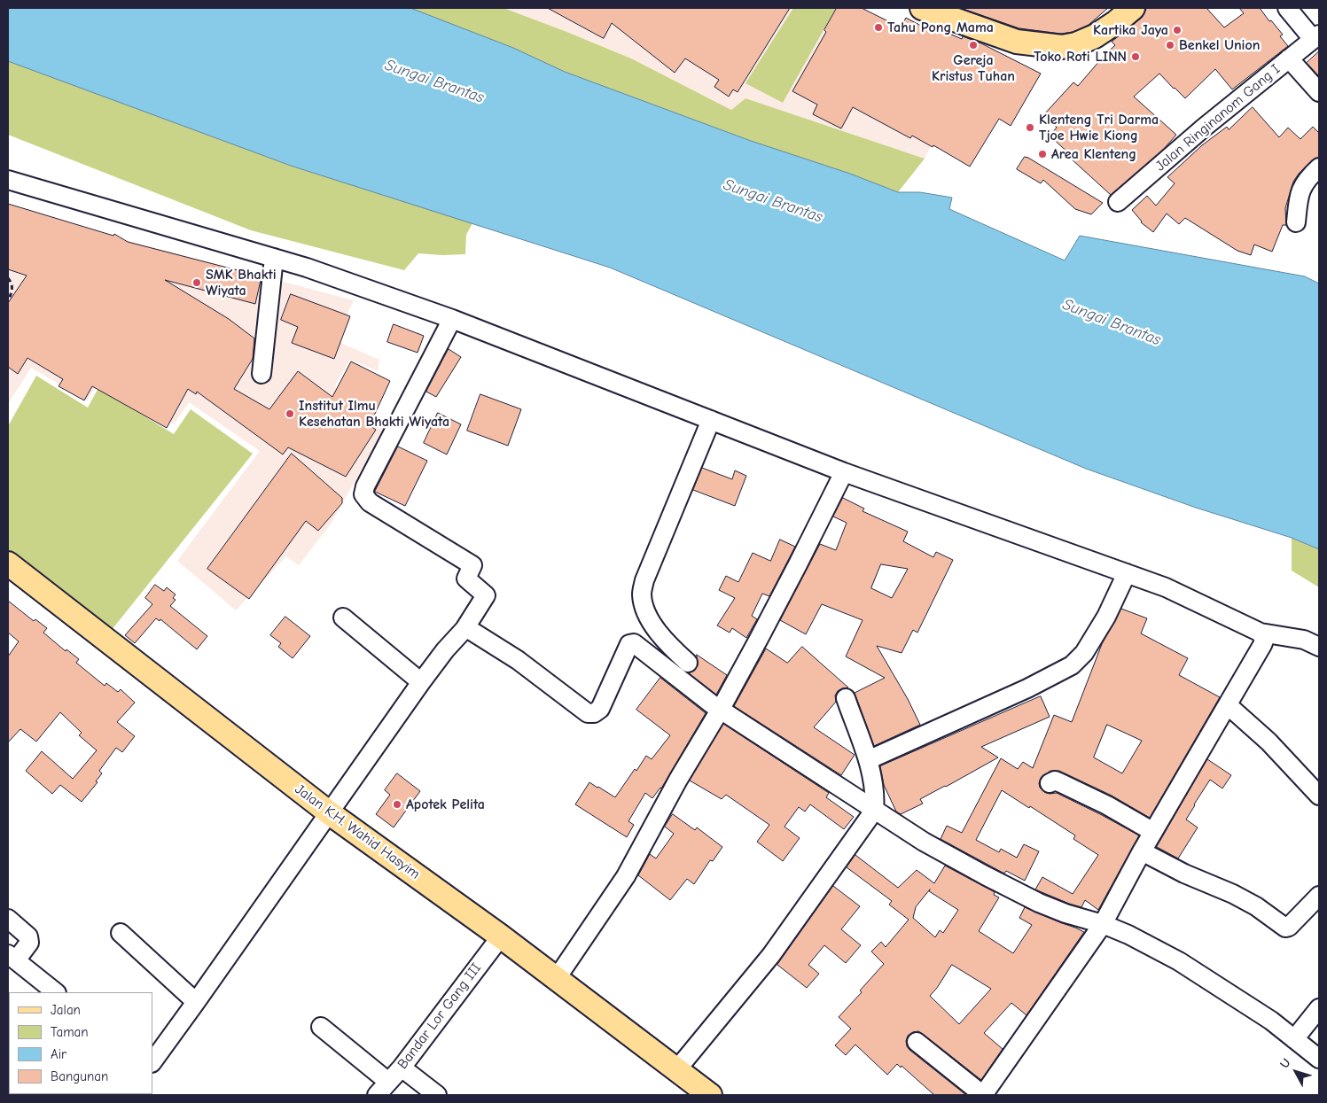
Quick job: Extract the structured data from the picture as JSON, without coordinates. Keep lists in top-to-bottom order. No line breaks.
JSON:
{"streets":{"main road":["Jalan K.H. Wahid Hasyim"],"street":["Jalan Ringinanom Gang I","Bandar Lor Gang III"]},"crossings":[["Jalan K.H. Wahid Hasyim","Bandar Lor Gang III"]],"water":["Sungai Brantas"],"places":["Tahu Pong Mama","Kartika Jaya","Gereja Kristus Tuhan","Benkel Union","Toko Roti LINN","Klenteng Tri Darma Tjoe Hwie Kiong","Area Klenteng","SMK Bhakti Wiyata","Institut Ilmu Kesehatan Bhakti Wiyata","Apotek Pelita"],"legend":["Jalan","Taman","Air","Bangunan"],"north":"top left"}
